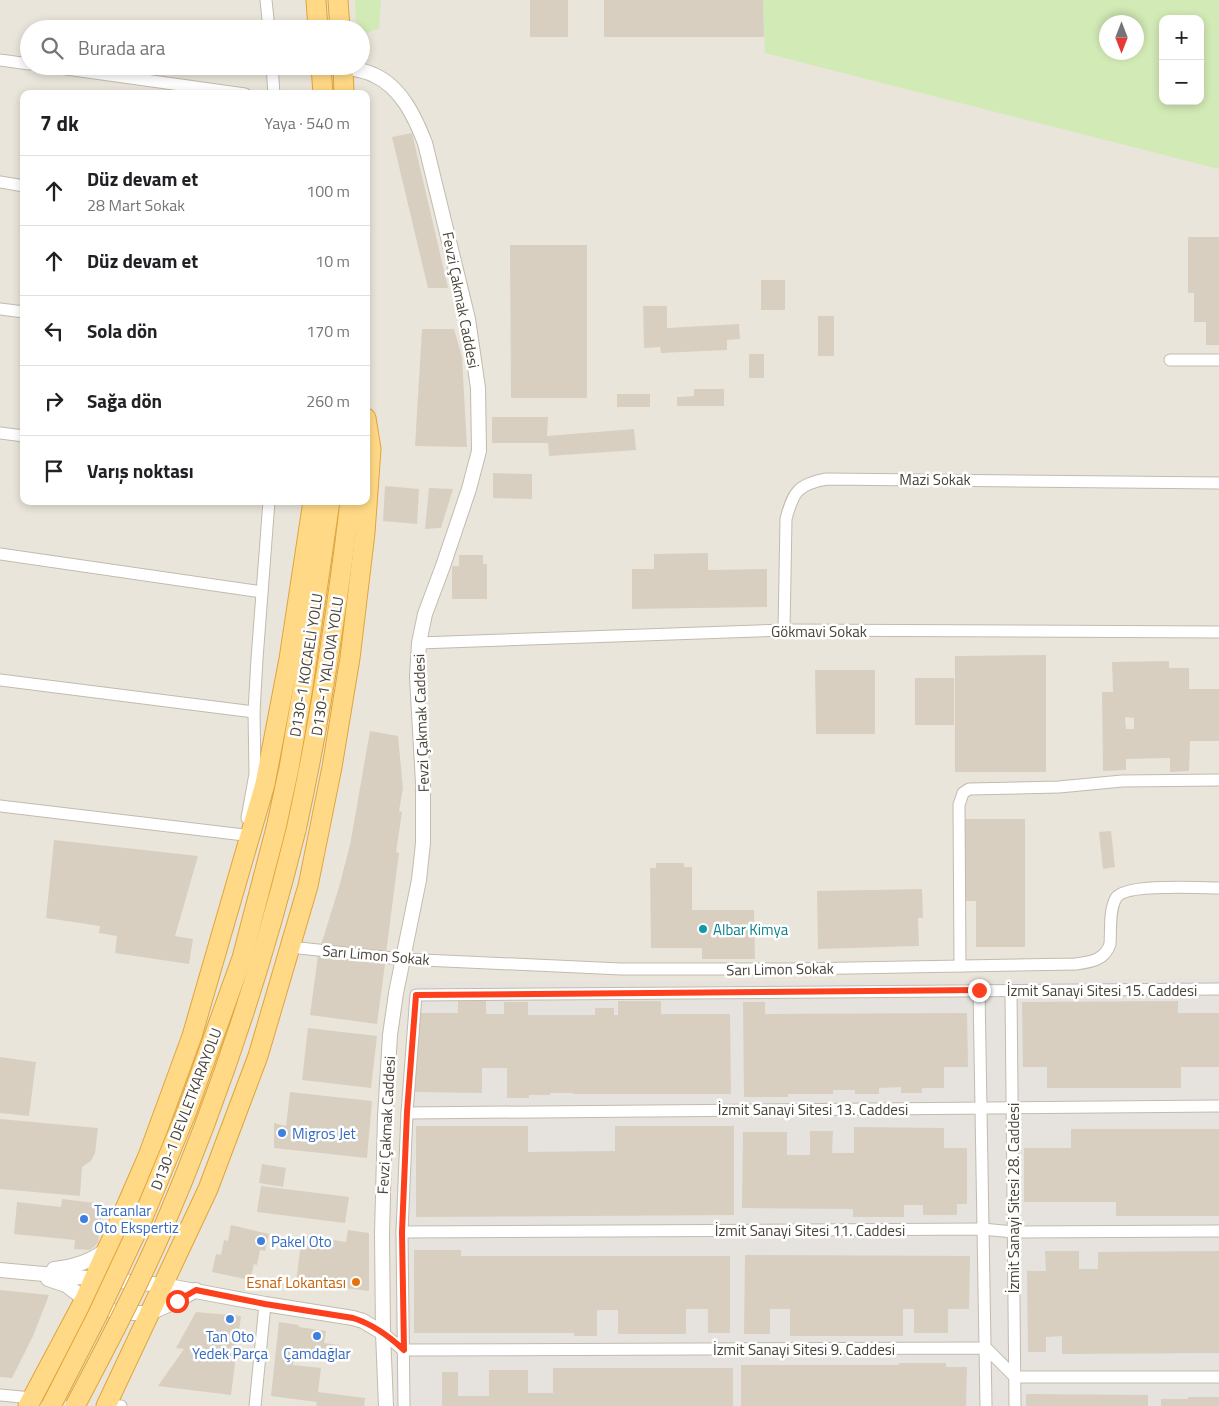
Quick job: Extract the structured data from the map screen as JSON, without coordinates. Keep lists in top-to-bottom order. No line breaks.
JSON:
{"streets":{"highway":["D130-1 KOCAELİ YOLU","D130-1 YALOVA YOLU","D130-1 DEVLETKARAYOLU"],"street":["Fevzi Çakmak Caddesi","Mazi Sokak","Gökmavi Sokak","Sarı Limon Sokak","İzmit Sanayi Sitesi 15. Caddesi","İzmit Sanayi Sitesi 13. Caddesi","İzmit Sanayi Sitesi 28. Caddesi","İzmit Sanayi Sitesi 11. Caddesi","İzmit Sanayi Sitesi 9. Caddesi"]},"crossings":[["Fevzi Çakmak Caddesi","Gökmavi Sokak"],["Fevzi Çakmak Caddesi","Sarı Limon Sokak"],["Mazi Sokak","Gökmavi Sokak"],["D130-1 KOCAELİ YOLU","D130-1 DEVLETKARAYOLU"],["D130-1 YALOVA YOLU","D130-1 DEVLETKARAYOLU"],["İzmit Sanayi Sitesi 15. Caddesi","İzmit Sanayi Sitesi 13. Caddesi"],["İzmit Sanayi Sitesi 15. Caddesi","İzmit Sanayi Sitesi 28. Caddesi"],["İzmit Sanayi Sitesi 13. Caddesi","İzmit Sanayi Sitesi 28. Caddesi"],["İzmit Sanayi Sitesi 28. Caddesi","İzmit Sanayi Sitesi 11. Caddesi"],["İzmit Sanayi Sitesi 28. Caddesi","İzmit Sanayi Sitesi 9. Caddesi"]],"places":["Albar Kimya","Migros Jet","Tarcanlar Oto Ekspertiz","Pakel Oto","Esnaf Lokantası","Tan Oto Yedek Parça","Çamdağlar"],"north":"bottom","page":{"map_buttons":["+","−"],"search":"Burada ara","heading":["7 dk","Yaya · 540 m"],"list":[["Düz devam et","28 Mart Sokak","100 m"],["Düz devam et","10 m"],["Sola dön","170 m"],["Sağa dön","260 m"],"Varış noktası"]}}
